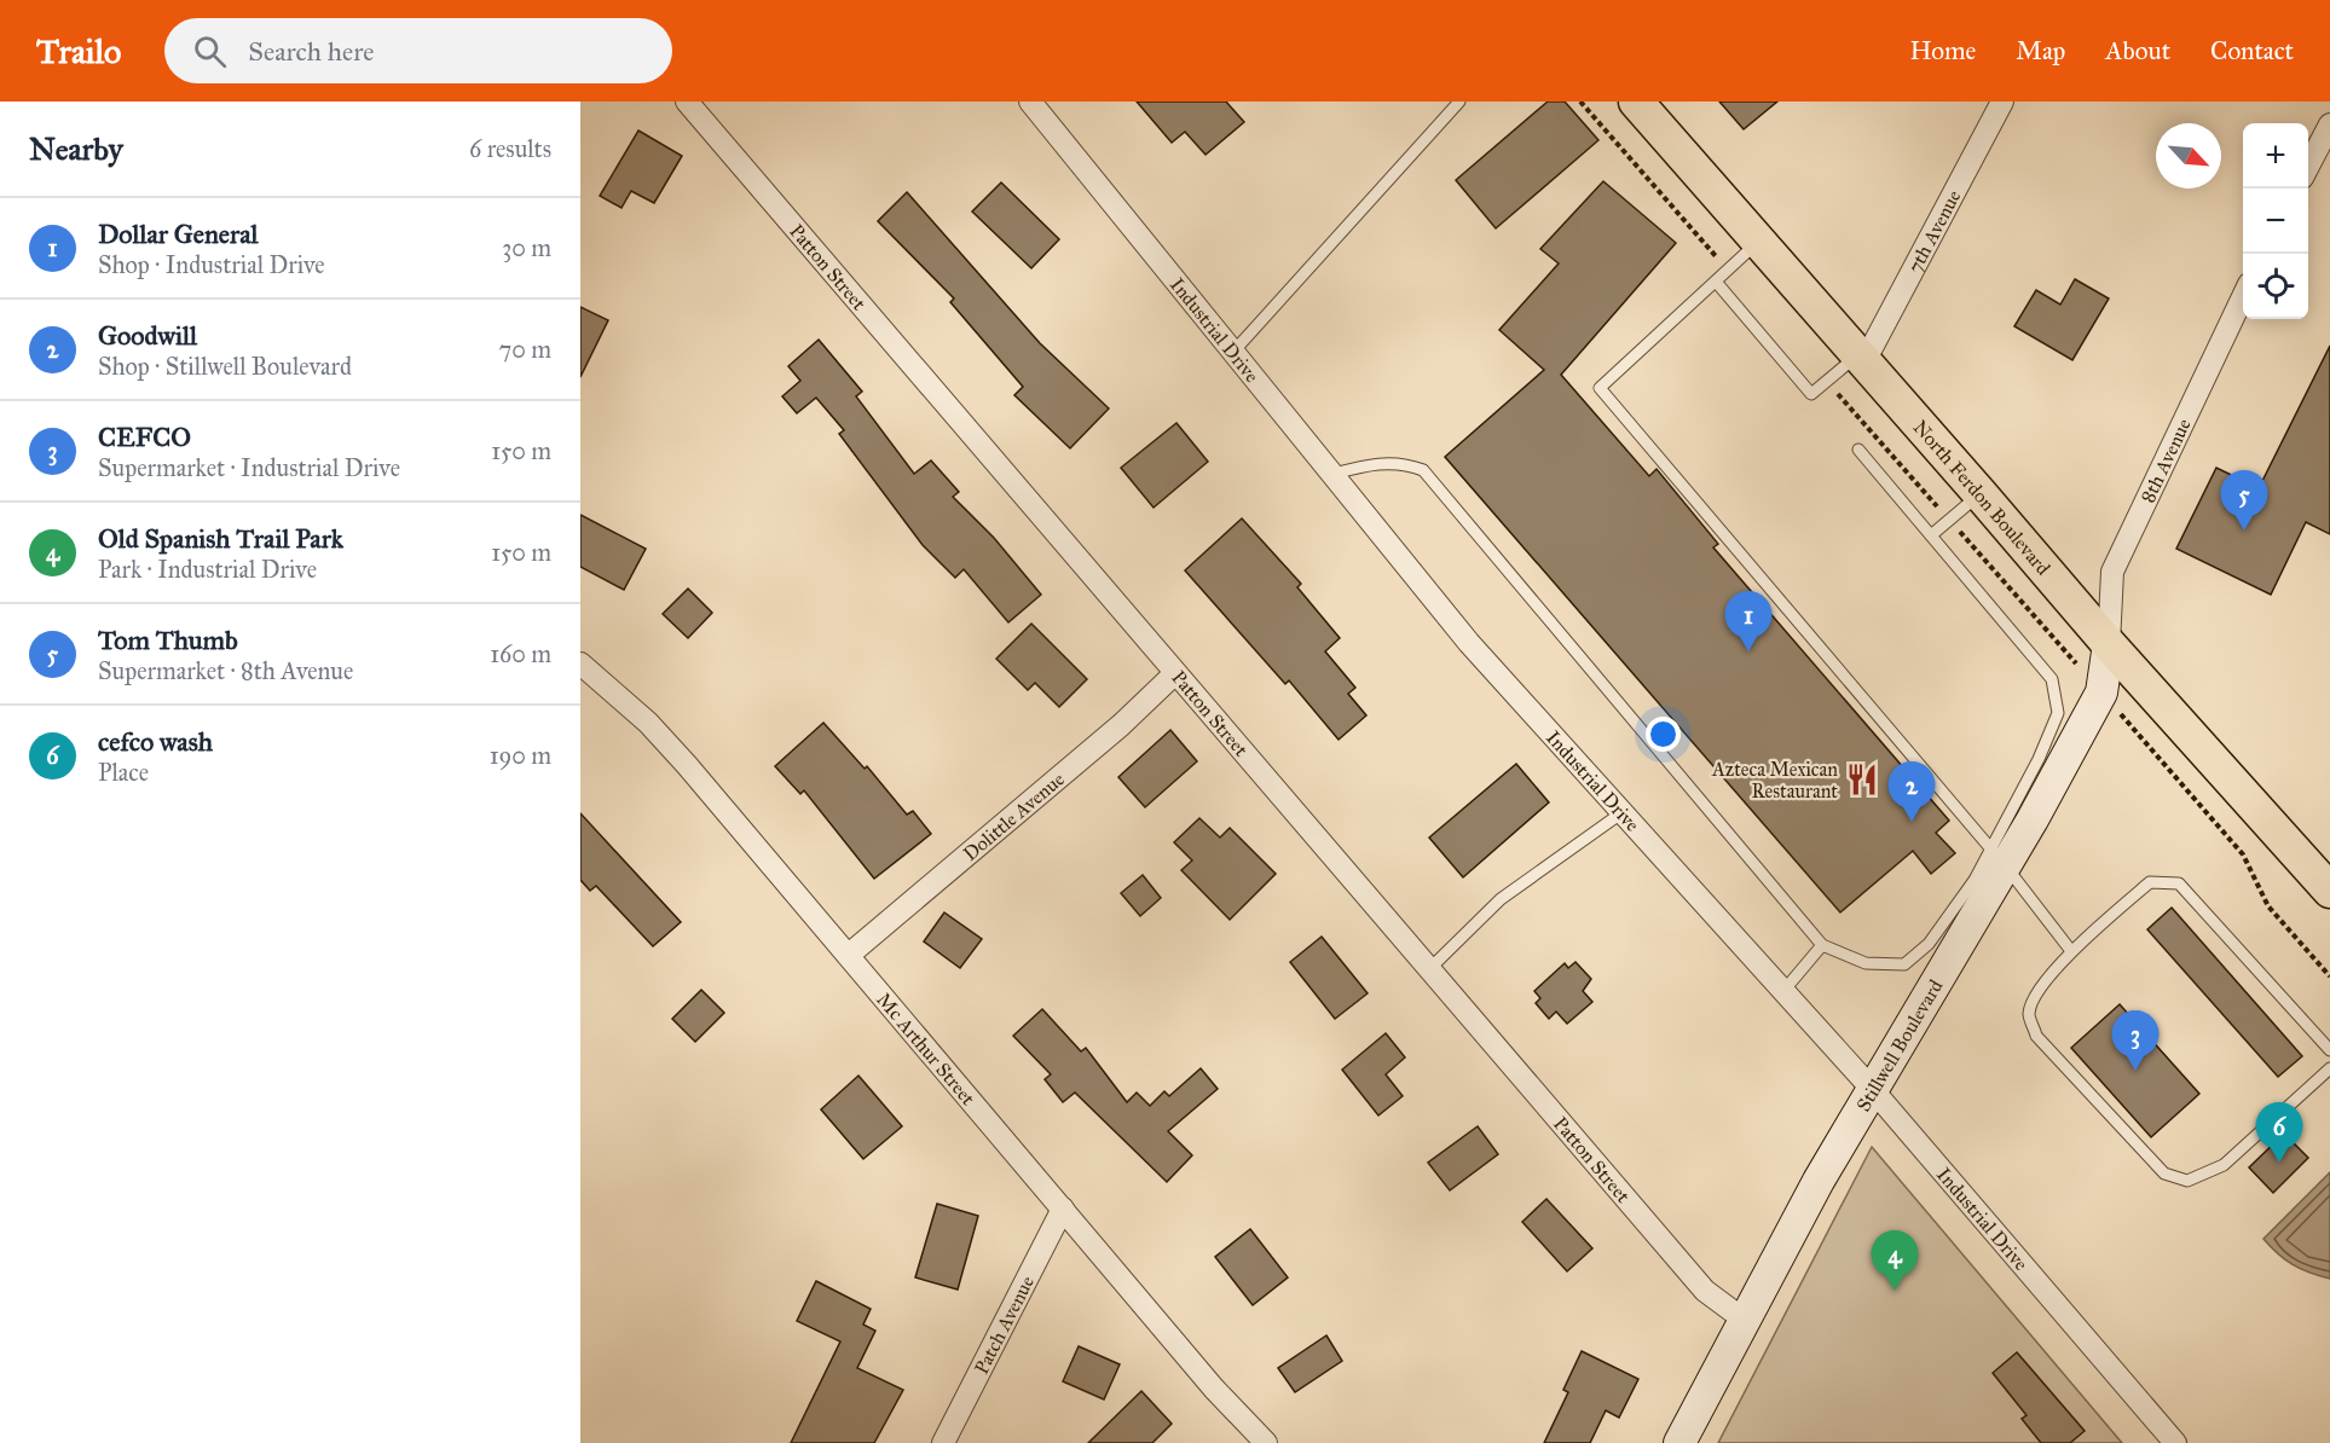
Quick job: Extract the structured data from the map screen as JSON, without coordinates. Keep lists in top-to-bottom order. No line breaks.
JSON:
{"streets":{"main road":["North Ferdon Boulevard"],"street":["7th Avenue","Patton Street","Industrial Drive","8th Avenue","Dolittle Avenue","Stillwell Boulevard","Mc Arthur Street","Patch Avenue"]},"crossings":[["7th Avenue","North Ferdon Boulevard"],["Patton Street","Dolittle Avenue"],["Patton Street","Stillwell Boulevard"],["Industrial Drive","Stillwell Boulevard"],["8th Avenue","North Ferdon Boulevard"],["8th Avenue","Stillwell Boulevard"],["North Ferdon Boulevard","Stillwell Boulevard"],["Dolittle Avenue","Mc Arthur Street"],["Mc Arthur Street","Patch Avenue"]],"places":{"restaurant":["Azteca Mexican Restaurant"]},"north":"bottom right","page":{"header":"Trailo","search":"Search here","nav":["Home","Map","About","Contact"],"heading":["Nearby","6 results"],"map_buttons":["+","−"],"list":[{"mark":"1","name":"Dollar General","note":"Shop · Industrial Drive","value":"30 m"},{"mark":"2","name":"Goodwill","note":"Shop · Stillwell Boulevard","value":"70 m"},{"mark":"3","name":"CEFCO","note":"Supermarket · Industrial Drive","value":"150 m"},{"mark":"4","name":"Old Spanish Trail Park","note":"Park · Industrial Drive","value":"150 m"},{"mark":"5","name":"Tom Thumb","note":"Supermarket · 8th Avenue","value":"160 m"},{"mark":"6","name":"cefco wash","note":"Place","value":"190 m"}],"pins":["5","1","2","3","6","4"]}}
